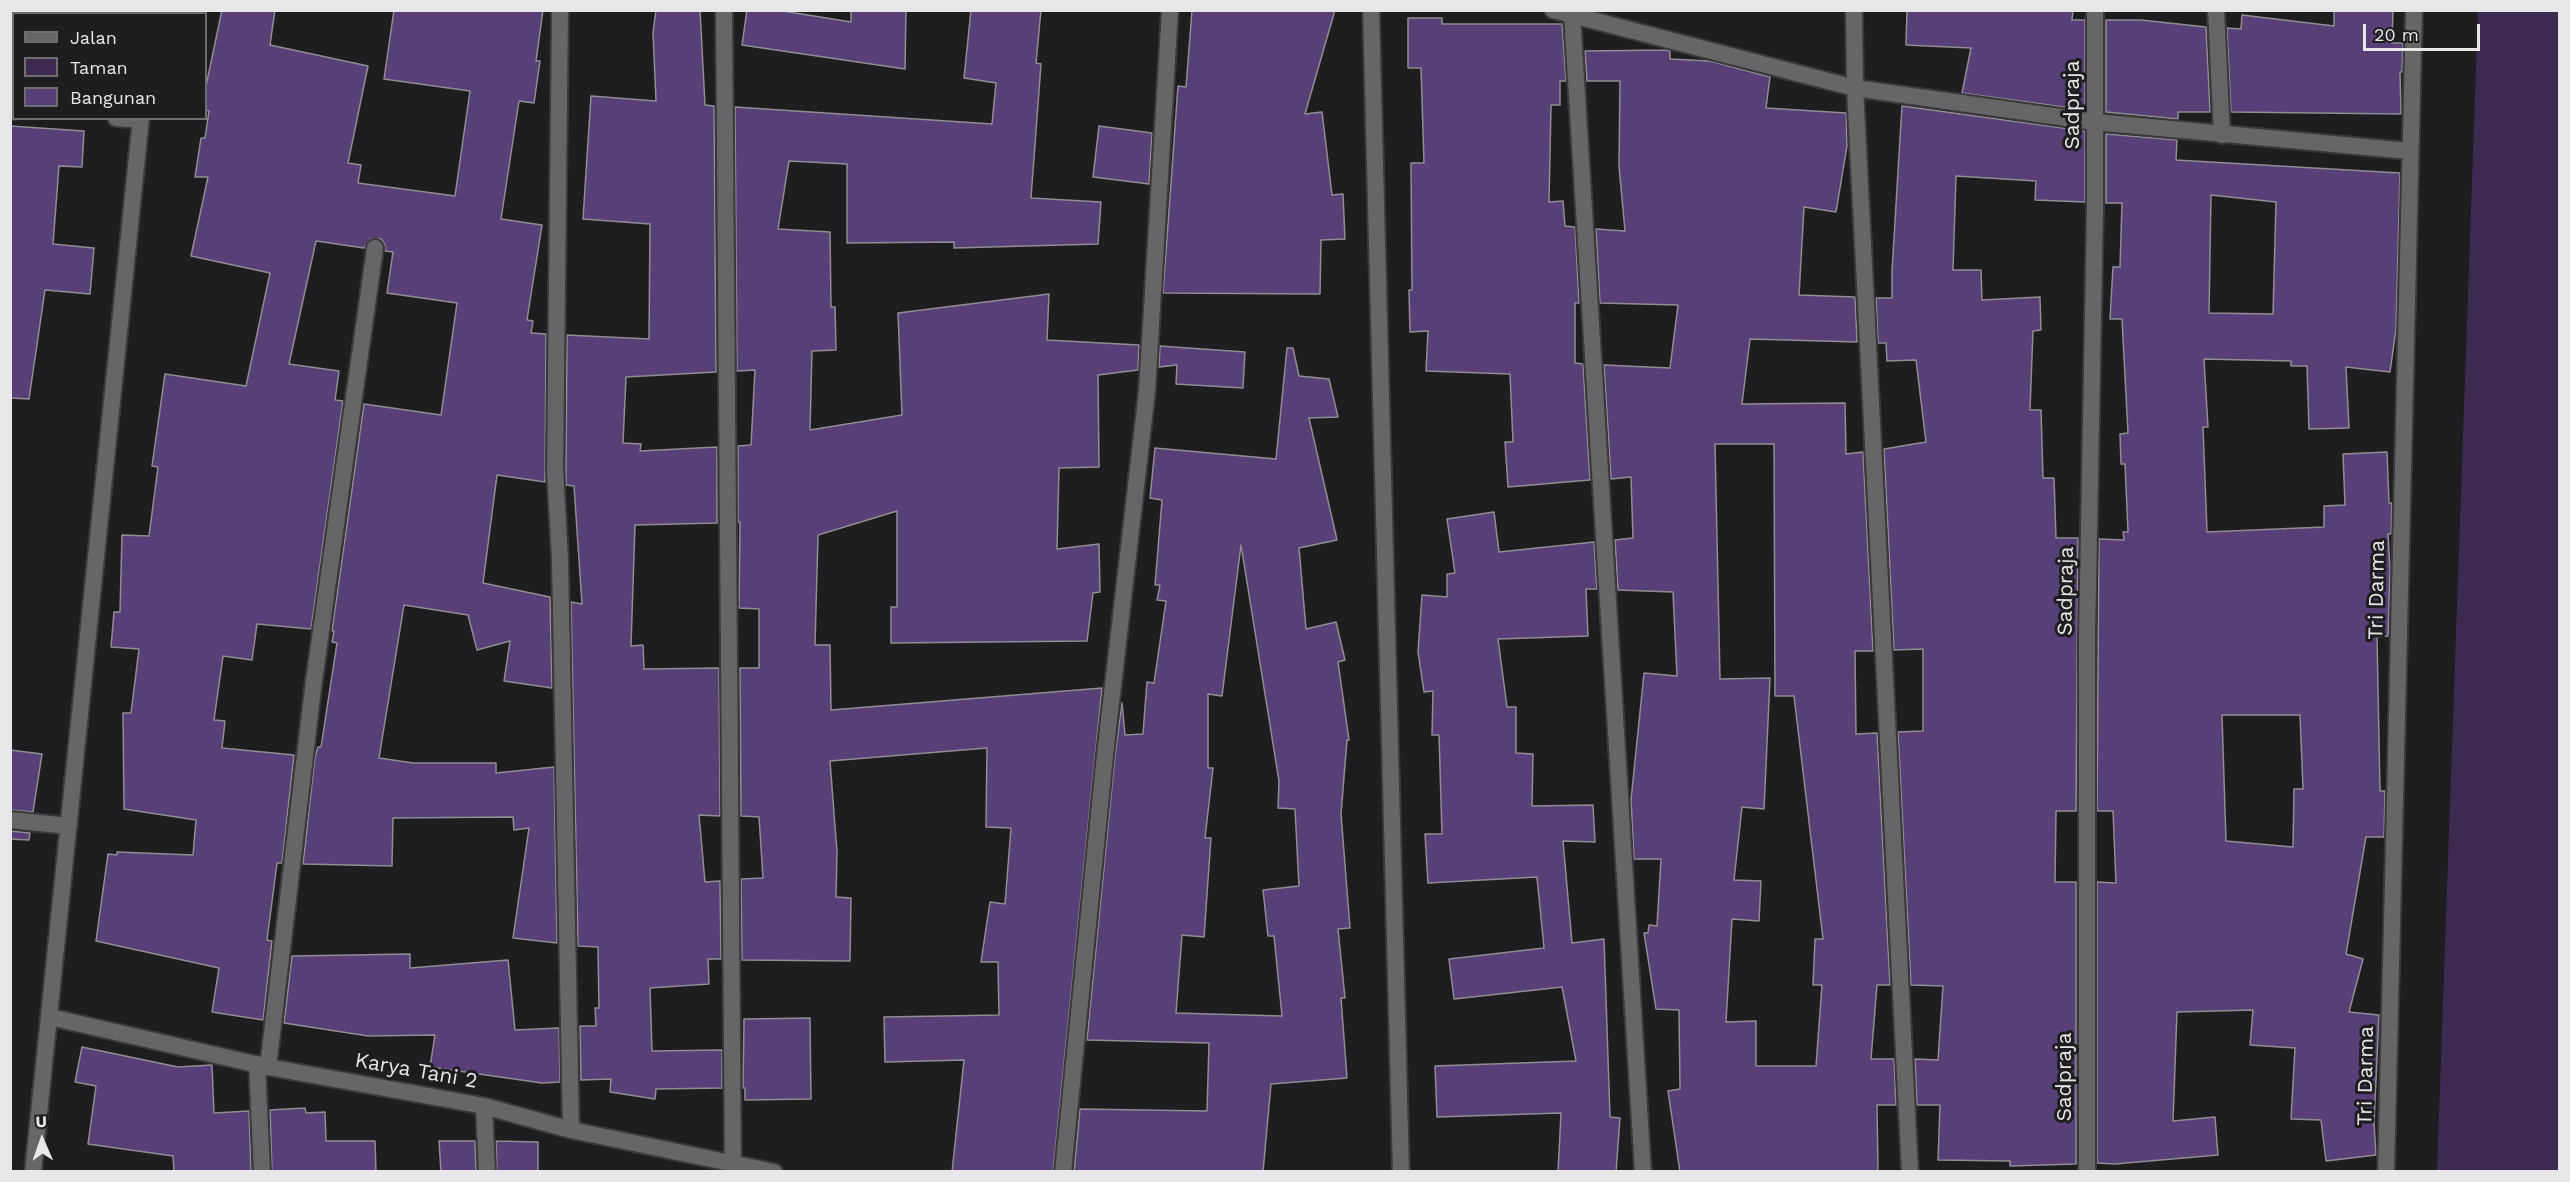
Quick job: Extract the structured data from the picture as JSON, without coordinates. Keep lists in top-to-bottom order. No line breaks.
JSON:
{"streets":{"street":["Sadpraja","Tri Darma","Karya Tani 2"]},"legend":["Jalan","Taman","Bangunan"],"scale_bar":"20 m","north":"top"}
